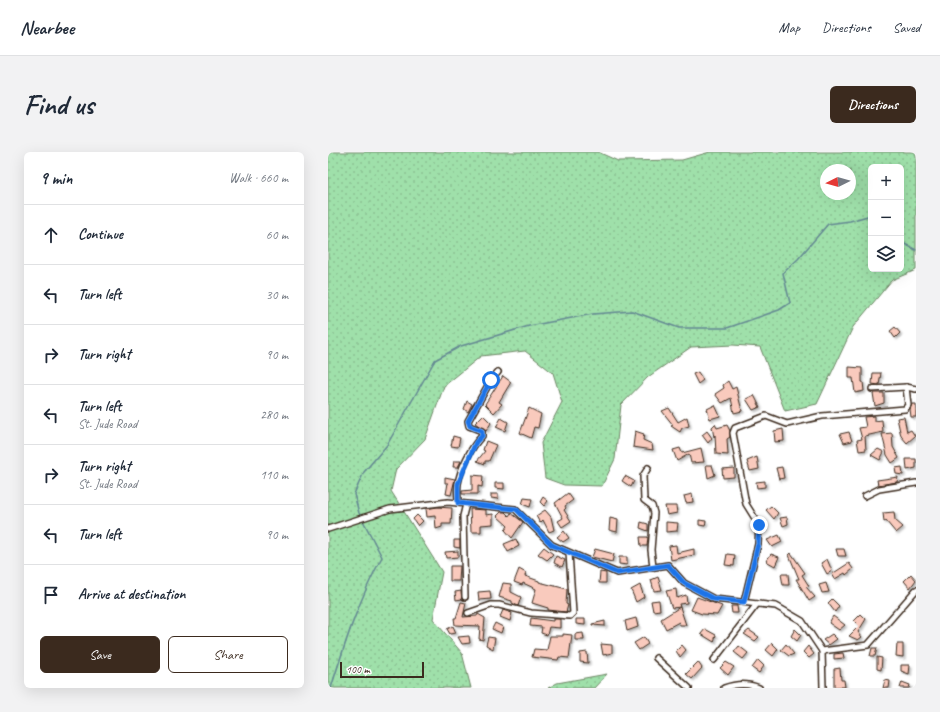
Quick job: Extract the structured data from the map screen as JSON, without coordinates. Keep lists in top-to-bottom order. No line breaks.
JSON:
{"scale_bar":"100 m","north":"left","page":{"header":"Nearbee","nav":["Map","Directions","Saved"],"buttons":["Directions",["Save","Share"]],"title":"Find us","heading":["9 min","Walk · 660 m"],"map_buttons":["+","−"],"list":[["Continue","60 m"],["Turn left","30 m"],["Turn right","90 m"],["Turn left","St. Jude Road","280 m"],["Turn right","St. Jude Road","110 m"],["Turn left","90 m"],"Arrive at destination"],"scale":"100 m"}}
